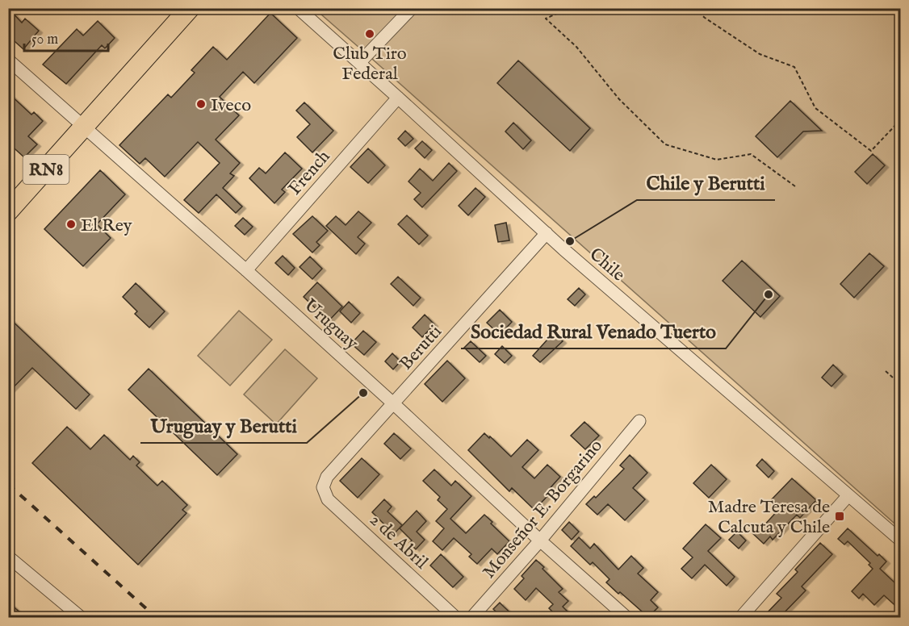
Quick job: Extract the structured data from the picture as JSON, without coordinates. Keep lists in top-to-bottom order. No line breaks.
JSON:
{"streets":{"highway":["RN8"],"street":["French","Chile","Uruguay","Berutti","Monseñor E. Borgarino","2 de Abril"]},"crossings":[["RN8","Uruguay"],["French","Chile"],["French","Uruguay"],["Chile","Berutti"],["Uruguay","Berutti"],["Uruguay","Monseñor E. Borgarino"],["Berutti","2 de Abril"]],"places":{"other":["Club Tiro Federal","Iveco","El Rey","Chile y Berutti","Sociedad Rural Venado Tuerto","Uruguay y Berutti"],"transit":["Madre Teresa de Calcuta y Chile"]},"scale_bar":"50 m"}
